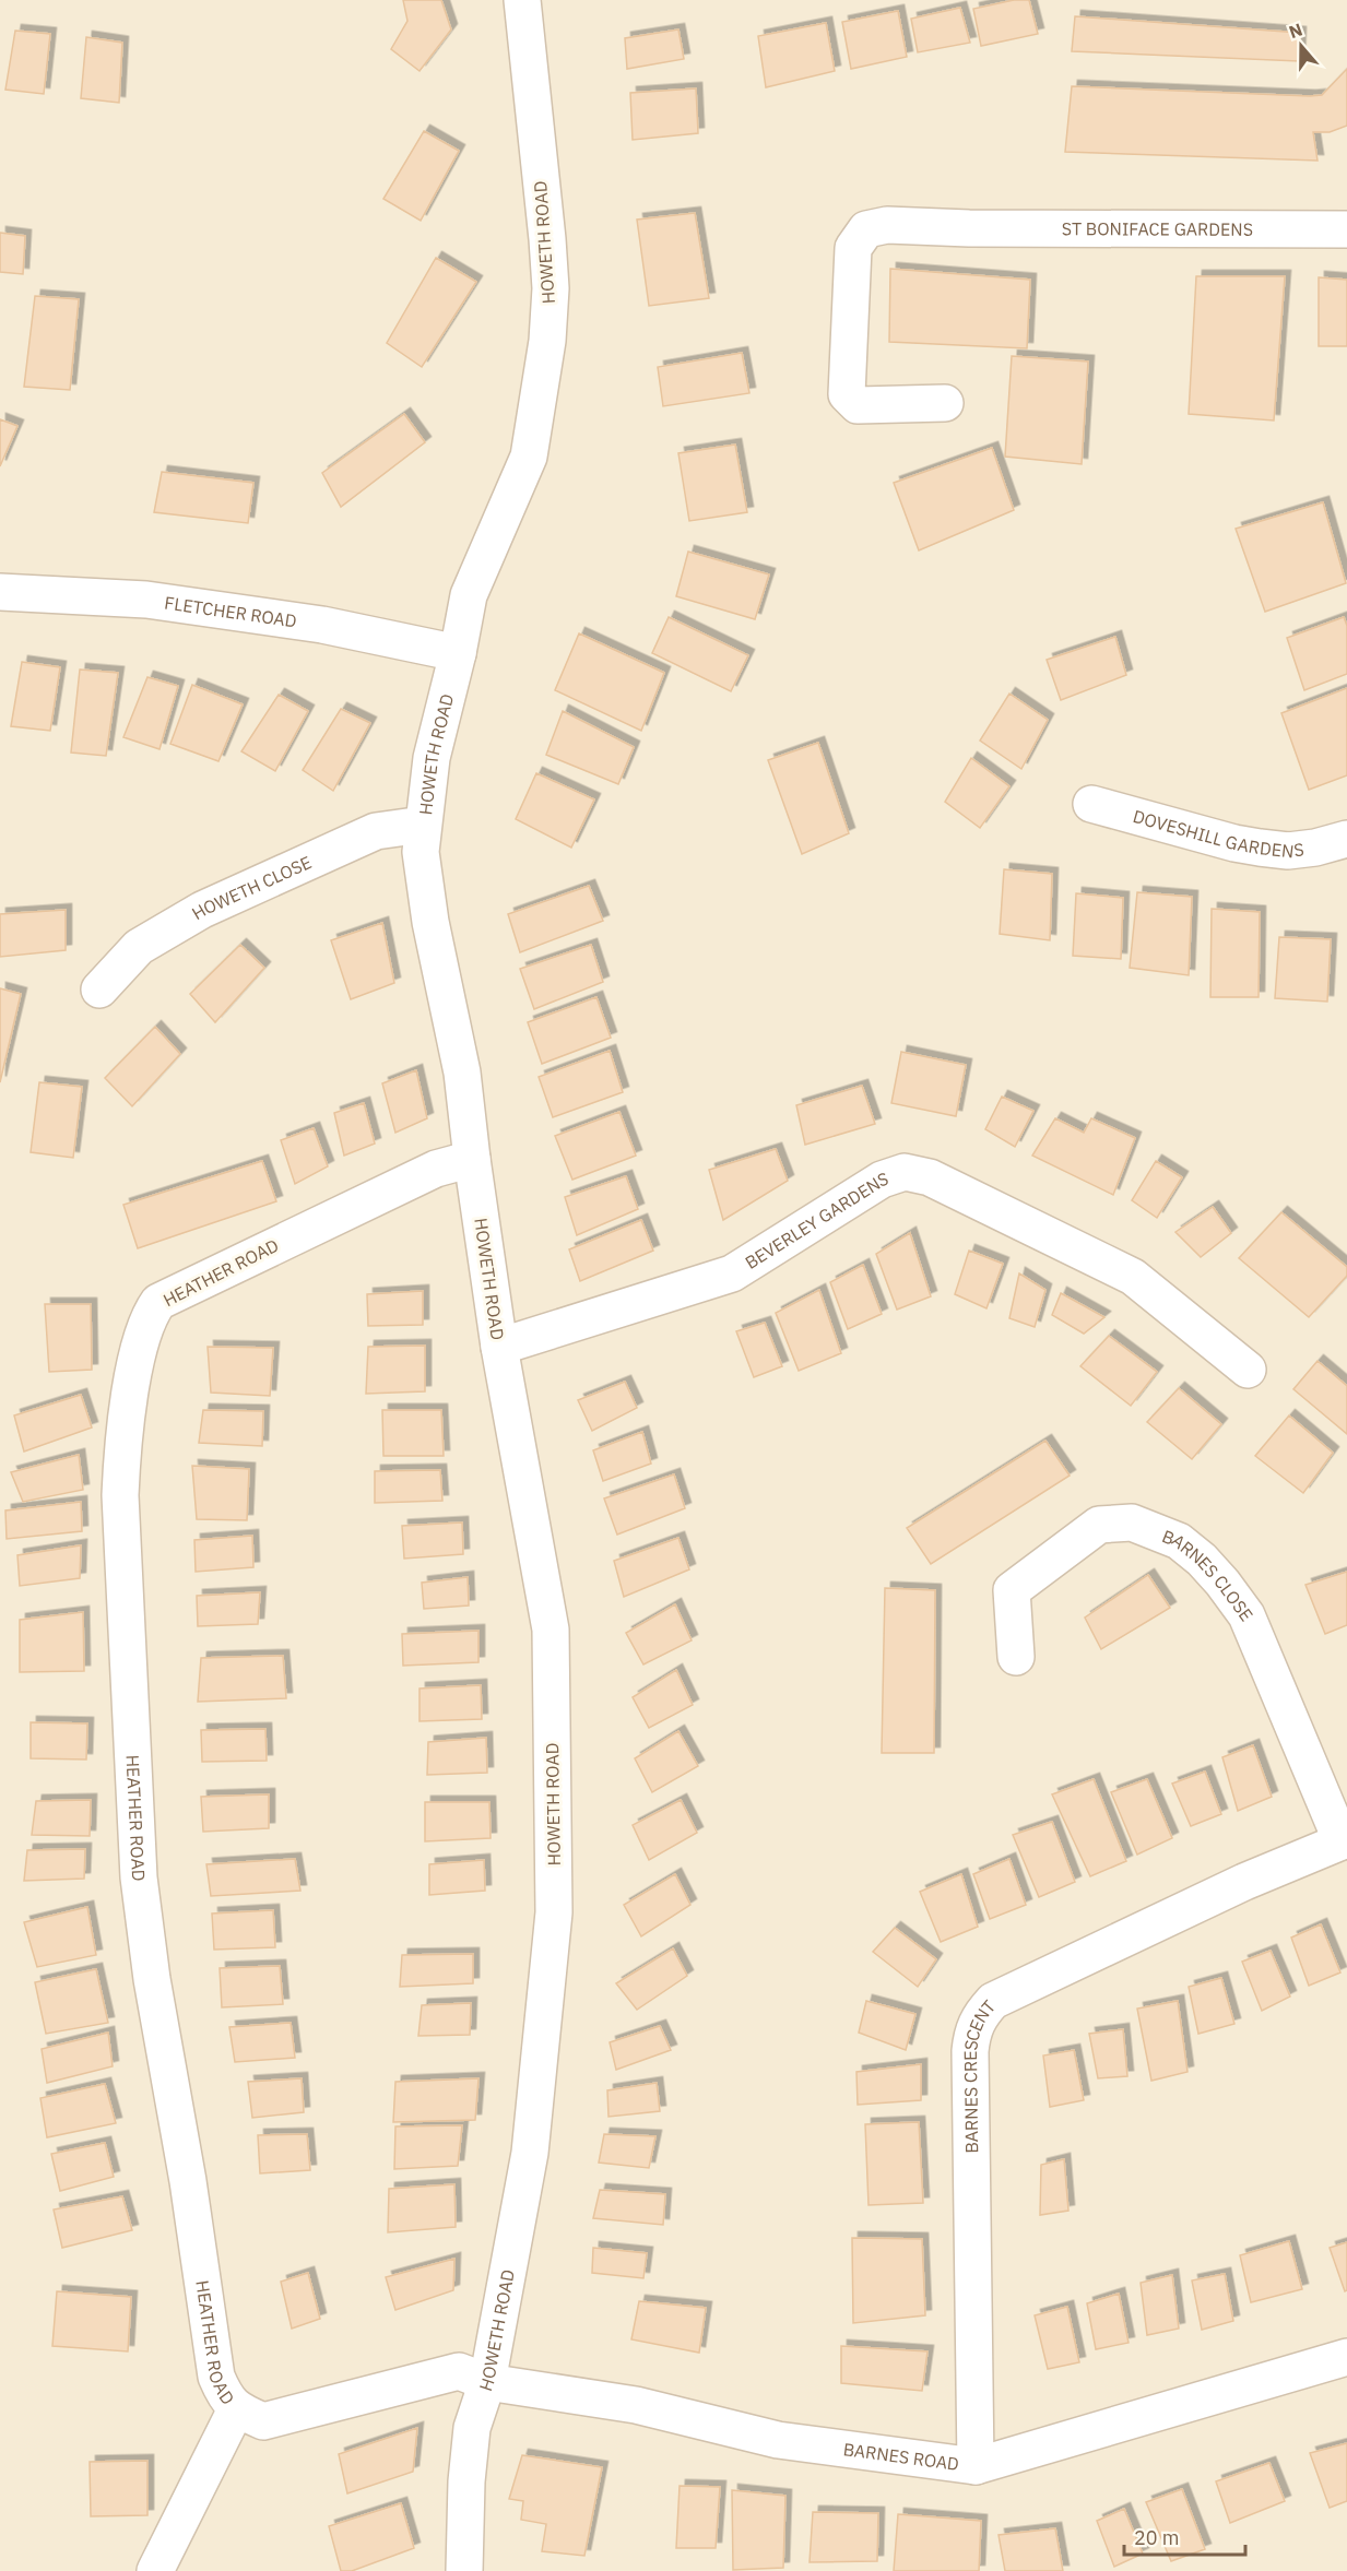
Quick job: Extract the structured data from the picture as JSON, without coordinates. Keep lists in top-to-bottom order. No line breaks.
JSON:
{"streets":{"street":["ST BONIFACE GARDENS","HOWETH ROAD","FLETCHER ROAD","DOVESHILL GARDENS","HOWETH CLOSE","BEVERLEY GARDENS","HEATHER ROAD","BARNES CLOSE","BARNES CRESCENT","BARNES ROAD"]},"crossings":[["HOWETH ROAD","FLETCHER ROAD"],["HOWETH ROAD","HOWETH CLOSE"],["HOWETH ROAD","BEVERLEY GARDENS"],["HOWETH ROAD","HEATHER ROAD"],["HOWETH ROAD","BARNES ROAD"],["HEATHER ROAD","BARNES ROAD"],["BARNES CLOSE","BARNES CRESCENT"],["BARNES CRESCENT","BARNES ROAD"]],"scale_bar":"20 m","north":"top"}
